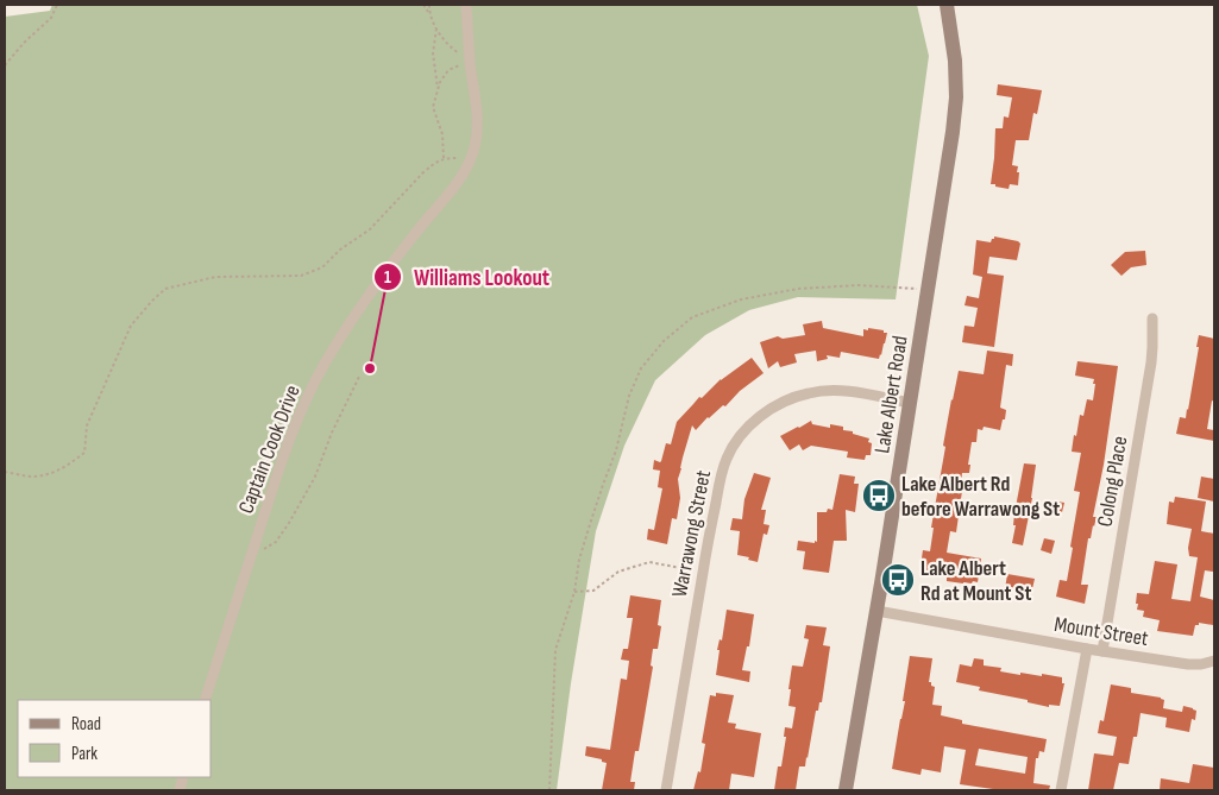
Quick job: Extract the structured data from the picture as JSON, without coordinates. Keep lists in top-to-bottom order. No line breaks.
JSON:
{"streets":{"main road":["Lake Albert Road"],"street":["Captain Cook Drive","Colong Place","Warrawong Street","Mount Street"]},"crossings":[["Lake Albert Road","Warrawong Street"],["Lake Albert Road","Mount Street"],["Colong Place","Mount Street"]],"places":{"other":["Williams Lookout"],"bus stop":["Lake Albert Rd before Warrawong St","Lake Albert Rd at Mount St"]},"legend":["Road","Park"]}
